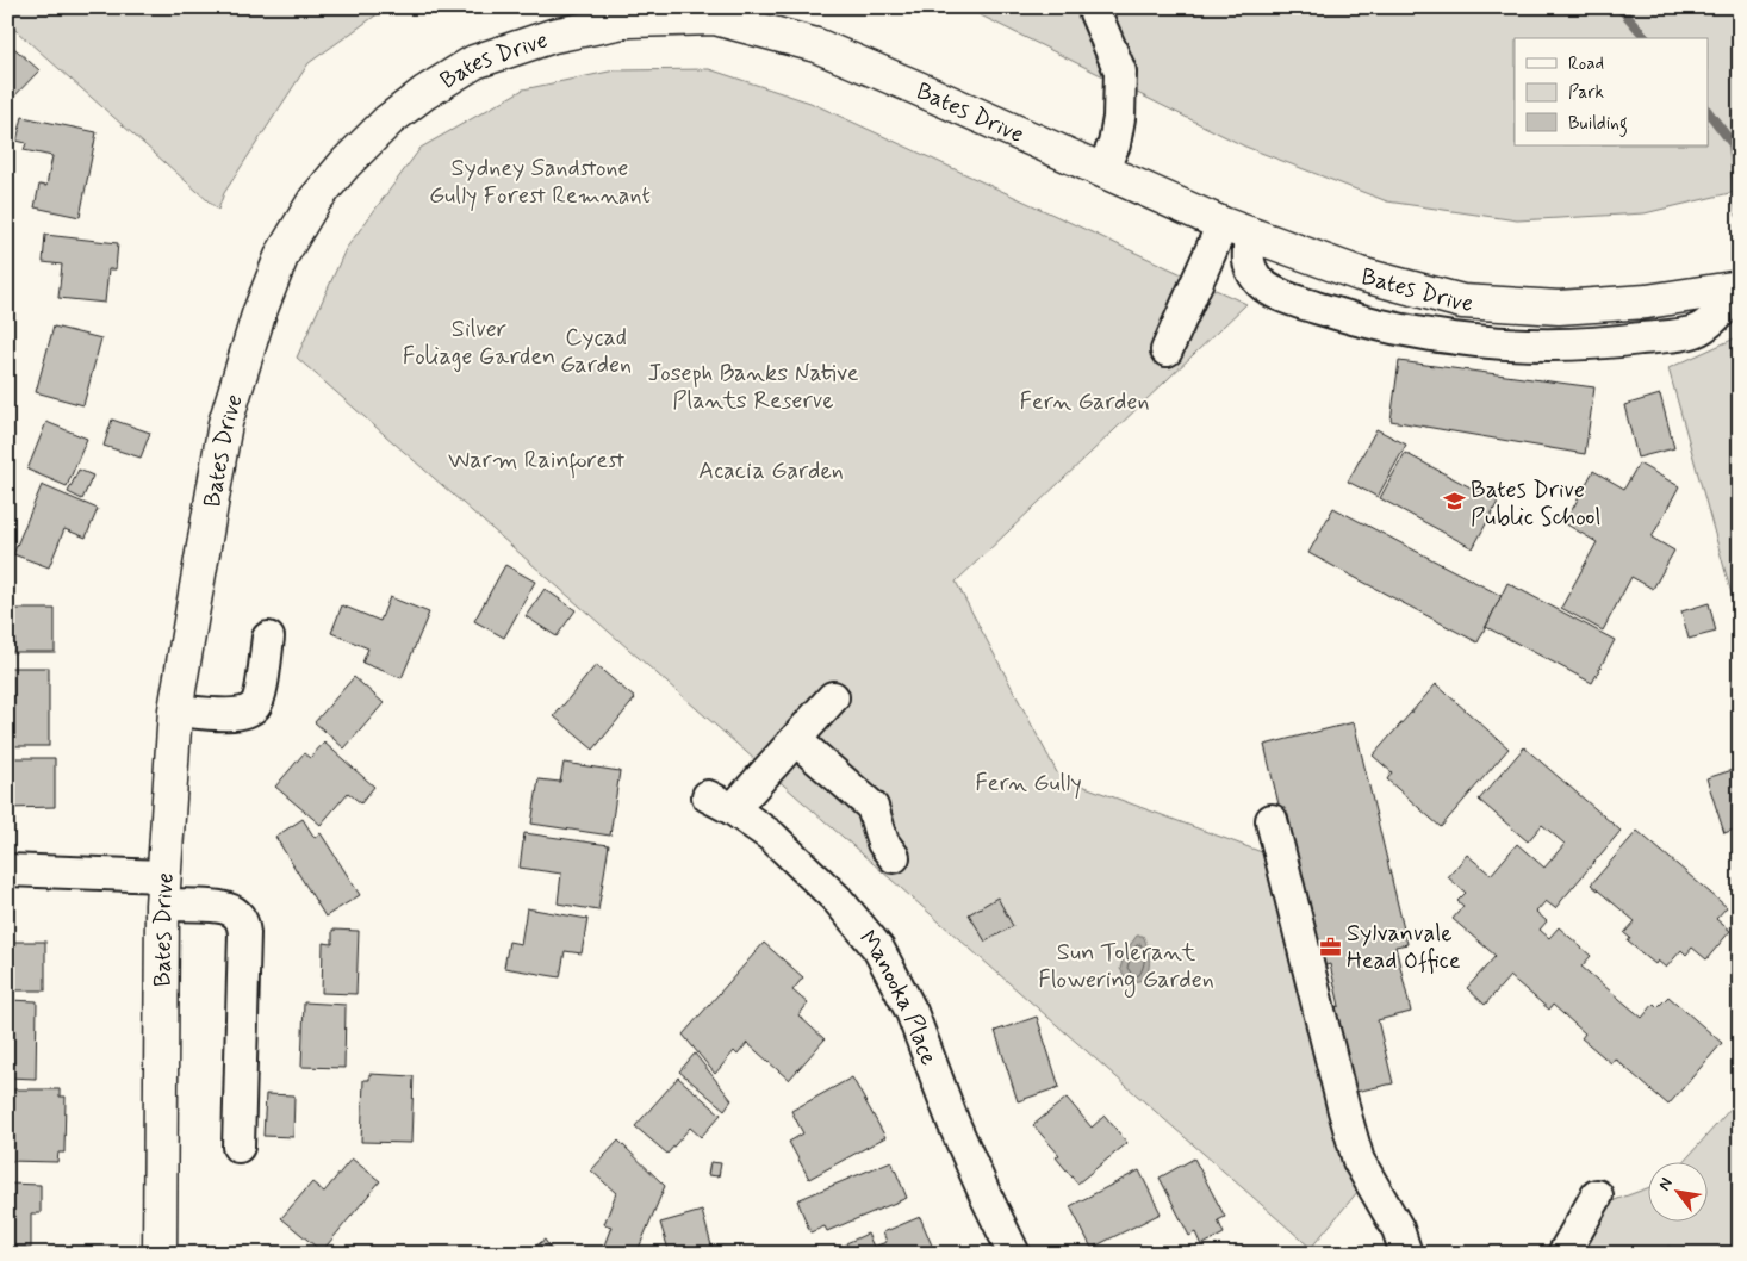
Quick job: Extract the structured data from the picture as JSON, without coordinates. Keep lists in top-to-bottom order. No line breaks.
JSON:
{"streets":{"main road":["Bates Drive"],"street":["Manooka Place"]},"parks":["Sydney Sandstone Gully Forest Remnant","Silver Foliage Garden","Cycad Garden","Joseph Banks Native Plants Reserve","Fern Garden","Warm Rainforest","Acacia Garden","Fern Gully","Sun Tolerant Flowering Garden"],"places":{"school or university":["Bates Drive Public School"],"office":["Sylvanvale Head Office"]},"legend":["Road","Park","Building"],"north":"top left"}
